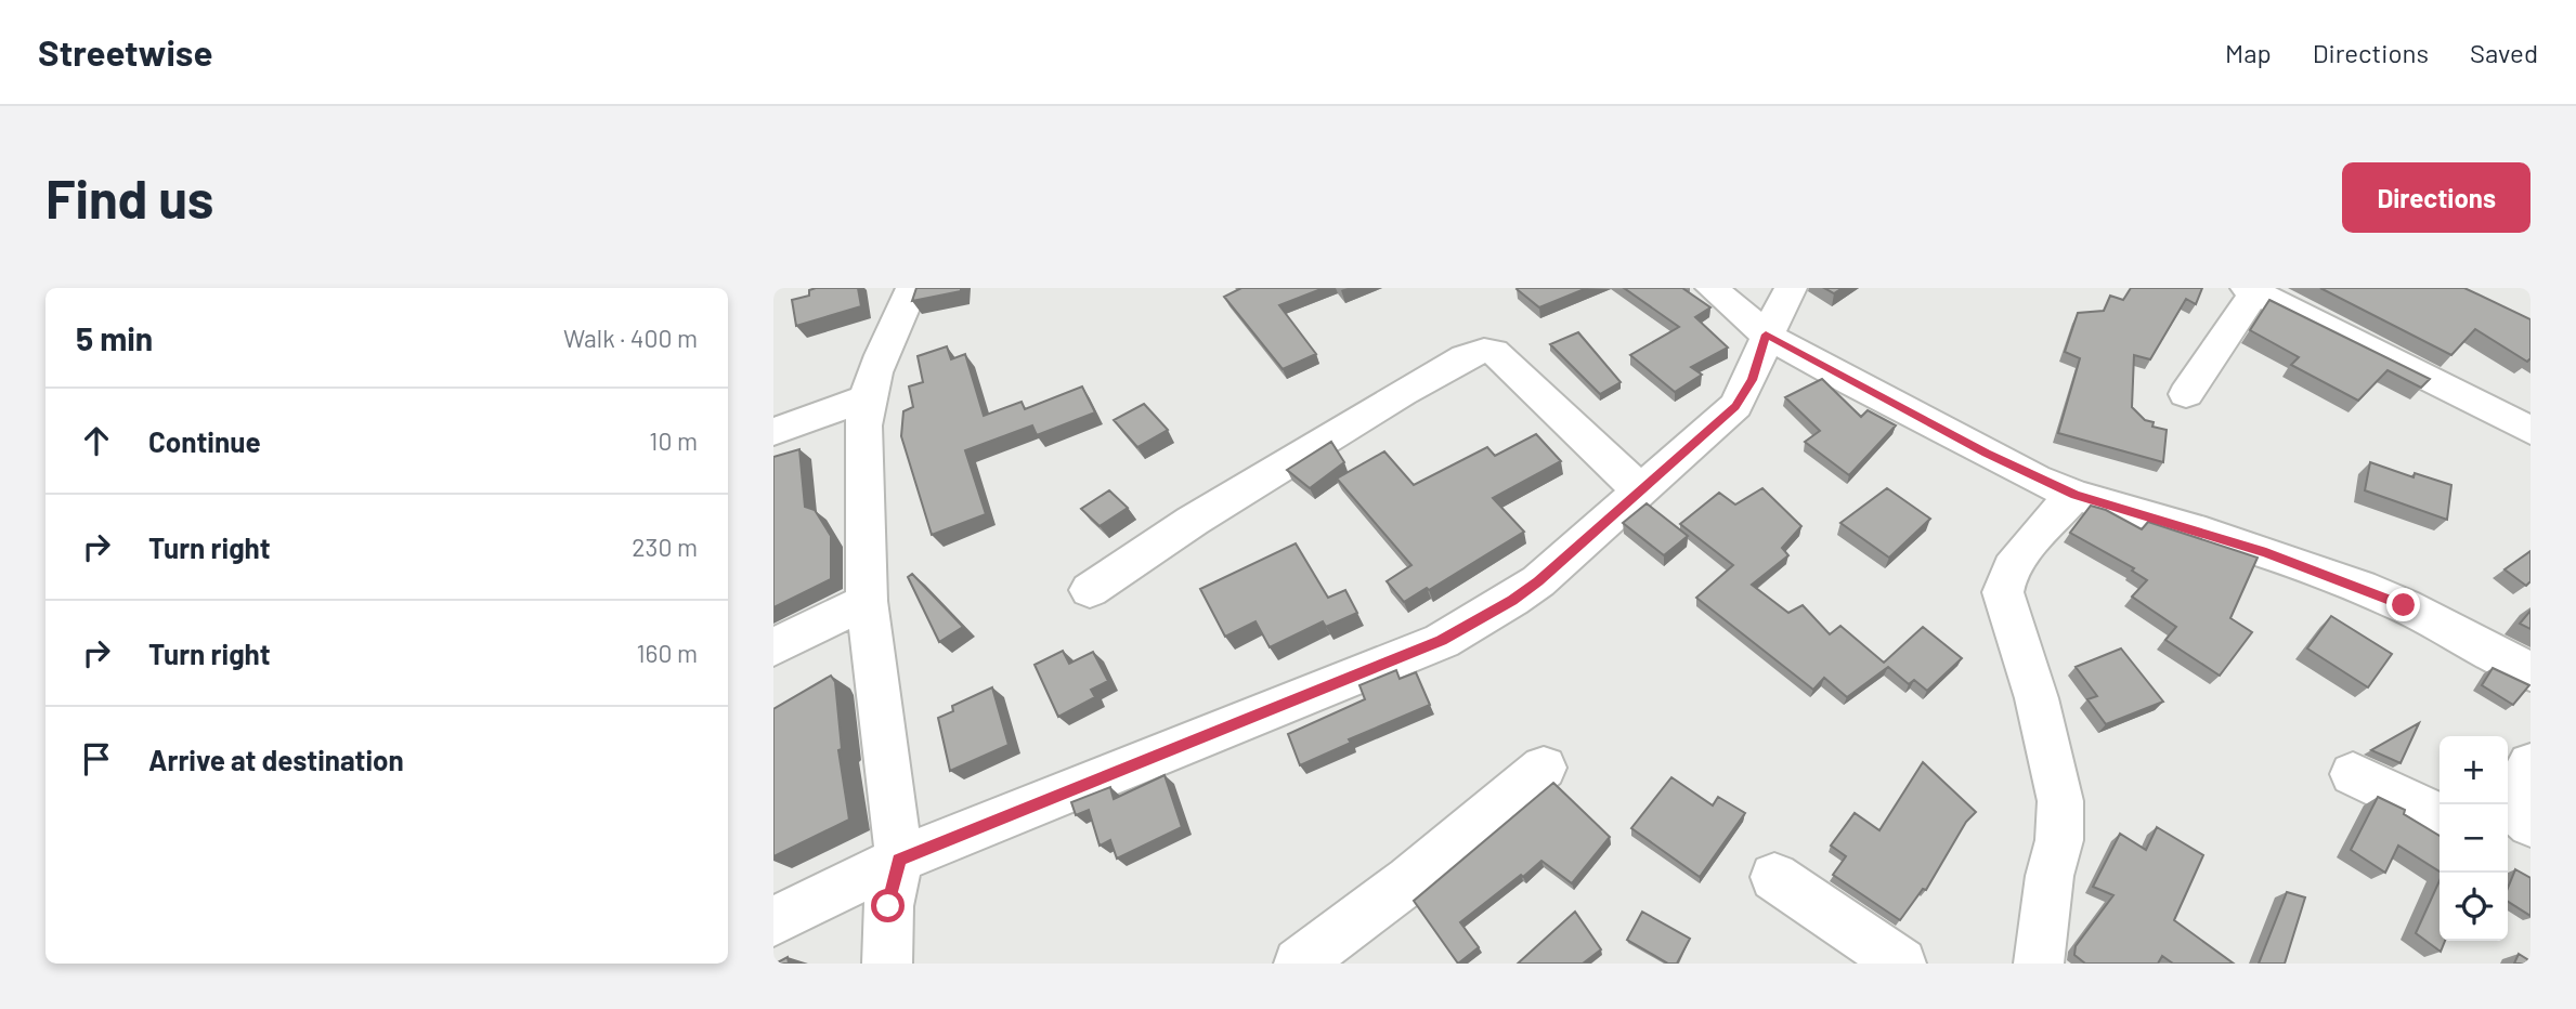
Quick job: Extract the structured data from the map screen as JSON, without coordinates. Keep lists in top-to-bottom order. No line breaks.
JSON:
{"page":{"header":"Streetwise","nav":["Map","Directions","Saved"],"buttons":"Directions","title":"Find us","heading":["5 min","Walk · 400 m"],"list":[["Continue","10 m"],["Turn right","230 m"],["Turn right","160 m"],"Arrive at destination"],"map_buttons":["+","−"]}}
